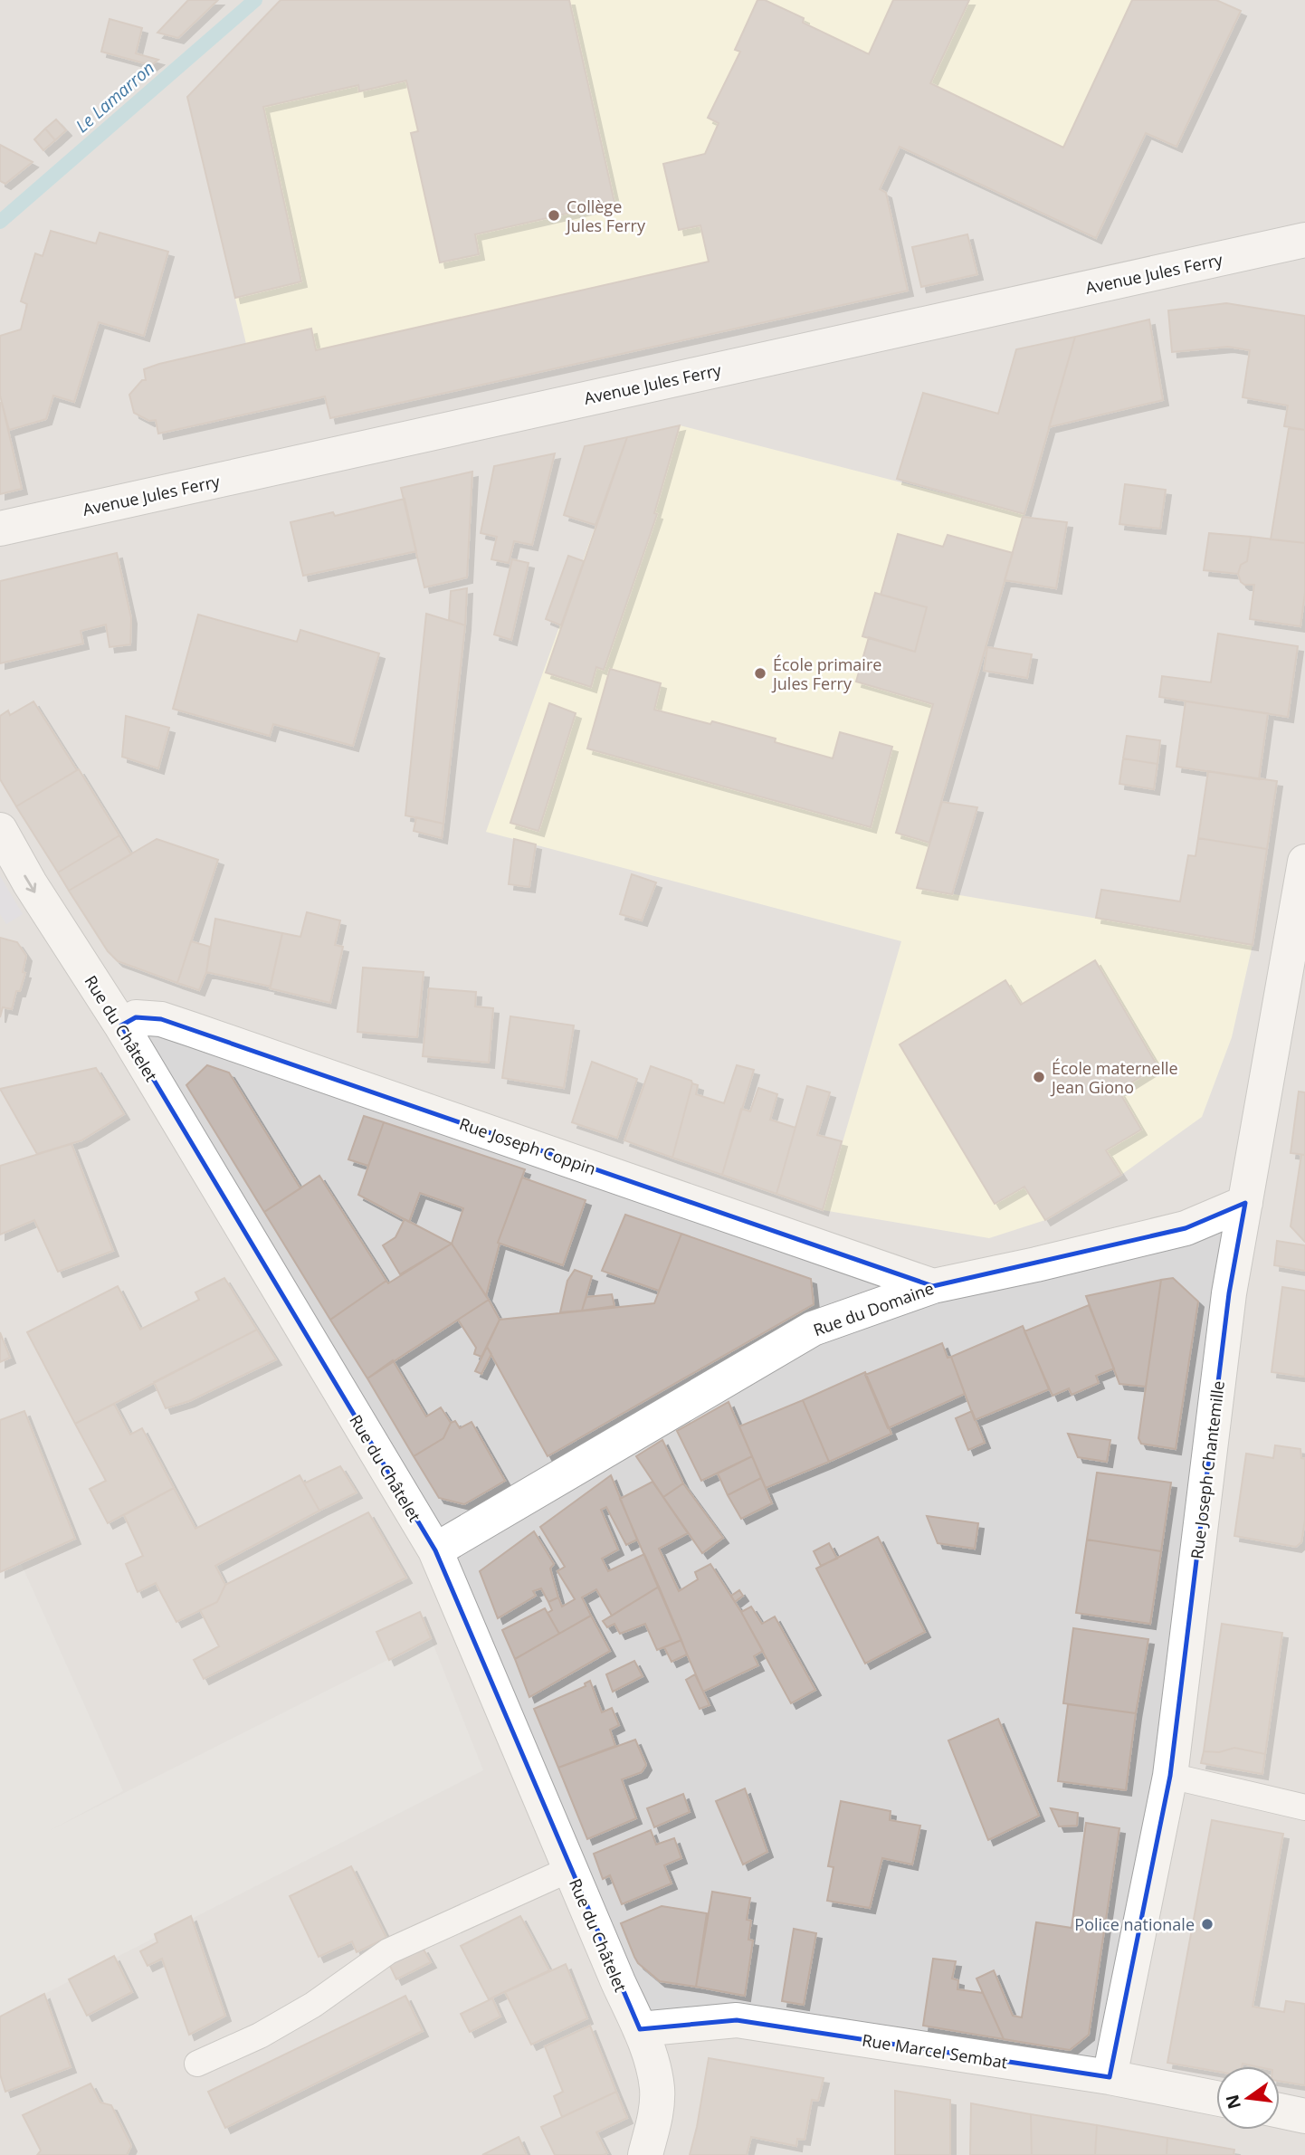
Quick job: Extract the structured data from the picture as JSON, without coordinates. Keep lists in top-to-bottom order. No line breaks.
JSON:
{"streets":{"street":["Avenue Jules Ferry","Rue du Châtelet","Rue Joseph Coppin","Rue du Domaine","Rue Joseph Chantemille","Rue Marcel Sembat"]},"crossings":[["Rue du Châtelet","Rue Joseph Coppin"],["Rue du Châtelet","Rue du Domaine"],["Rue du Châtelet","Rue Marcel Sembat"],["Rue Joseph Coppin","Rue du Domaine"],["Rue du Domaine","Rue Joseph Chantemille"],["Rue Joseph Chantemille","Rue Marcel Sembat"]],"water":["Le Lamarron"],"places":["Collège Jules Ferry","École primaire Jules Ferry","École maternelle Jean Giono","Police nationale"],"north":"left"}
